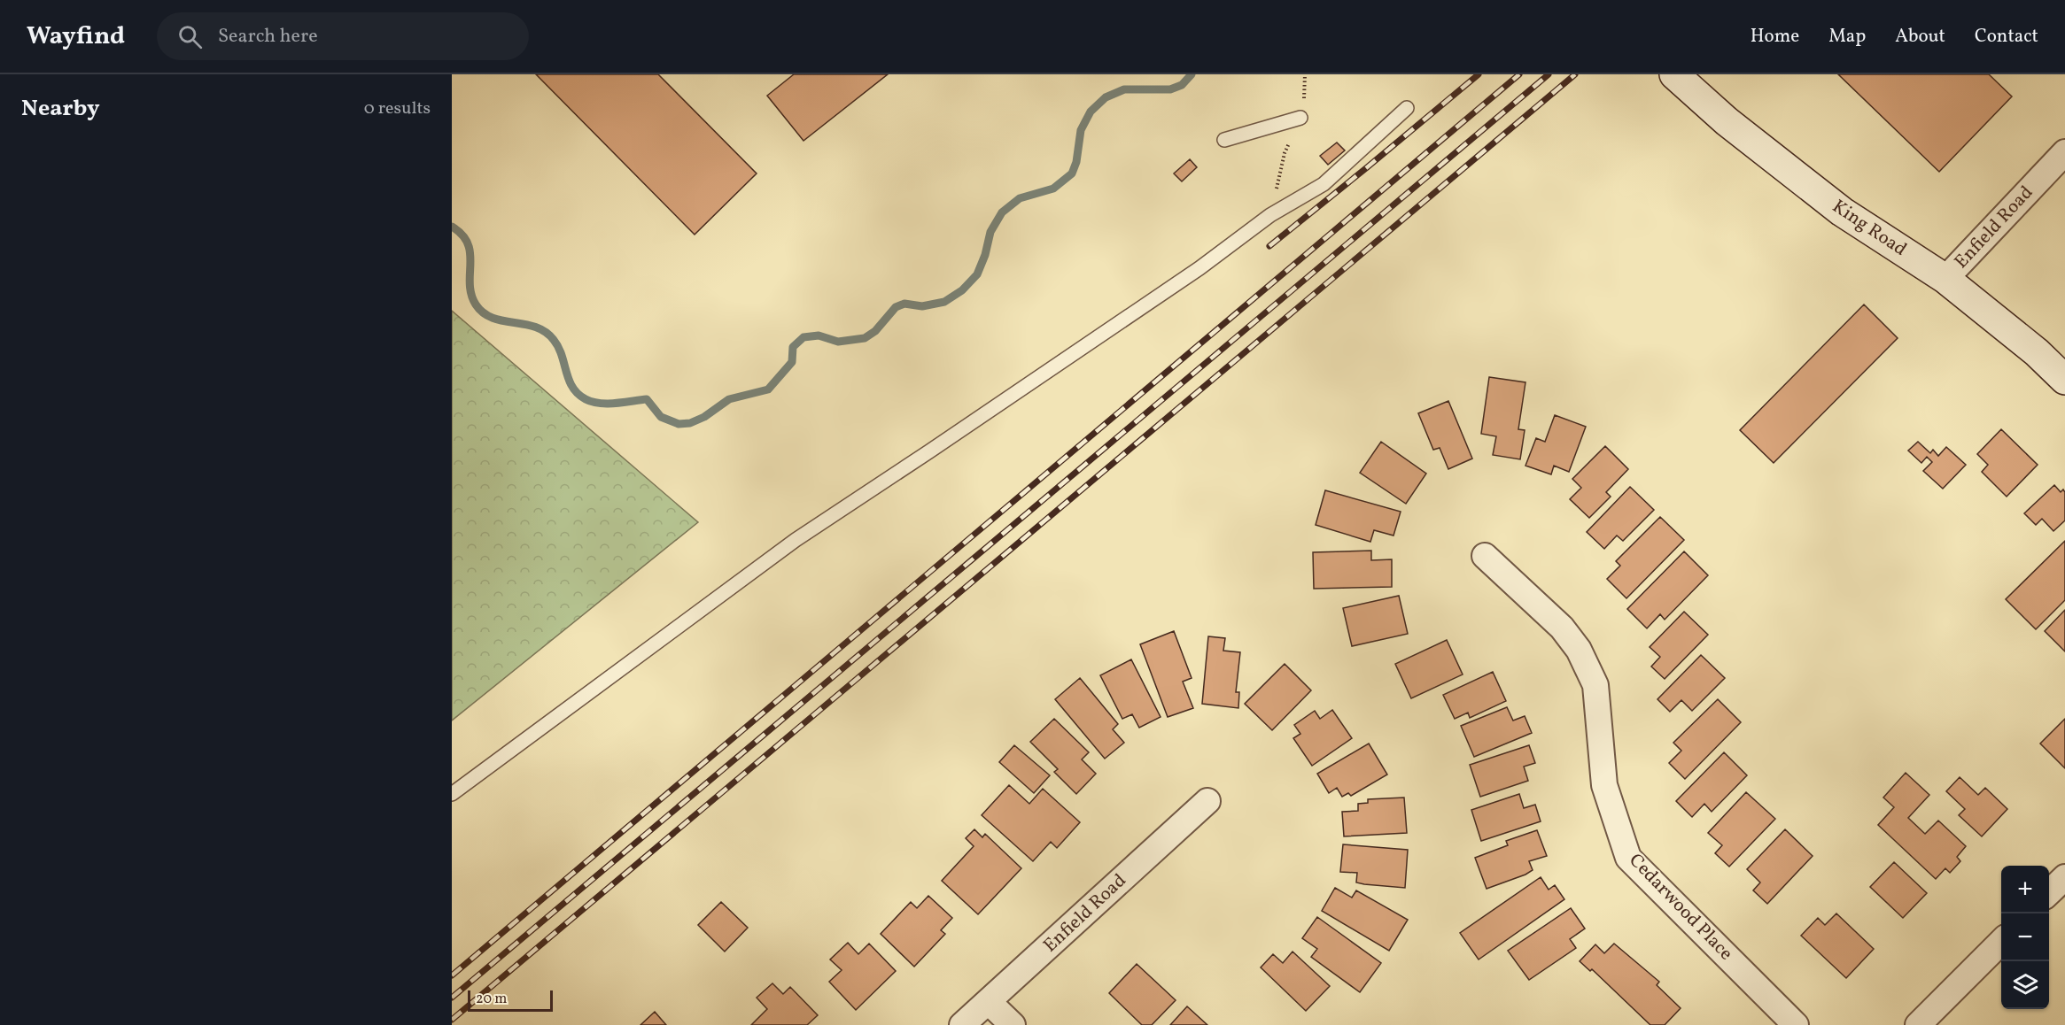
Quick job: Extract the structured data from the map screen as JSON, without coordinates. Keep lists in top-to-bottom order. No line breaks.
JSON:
{"streets":{"street":["Enfield Road","King Road","Cedarwood Place"]},"crossings":[["Enfield Road","King Road"]],"scale_bar":"20 m","page":{"header":"Wayfind","search":"Search here","nav":["Home","Map","About","Contact"],"heading":["Nearby","0 results"],"map_buttons":["+","−"],"scale":"20 m"}}
